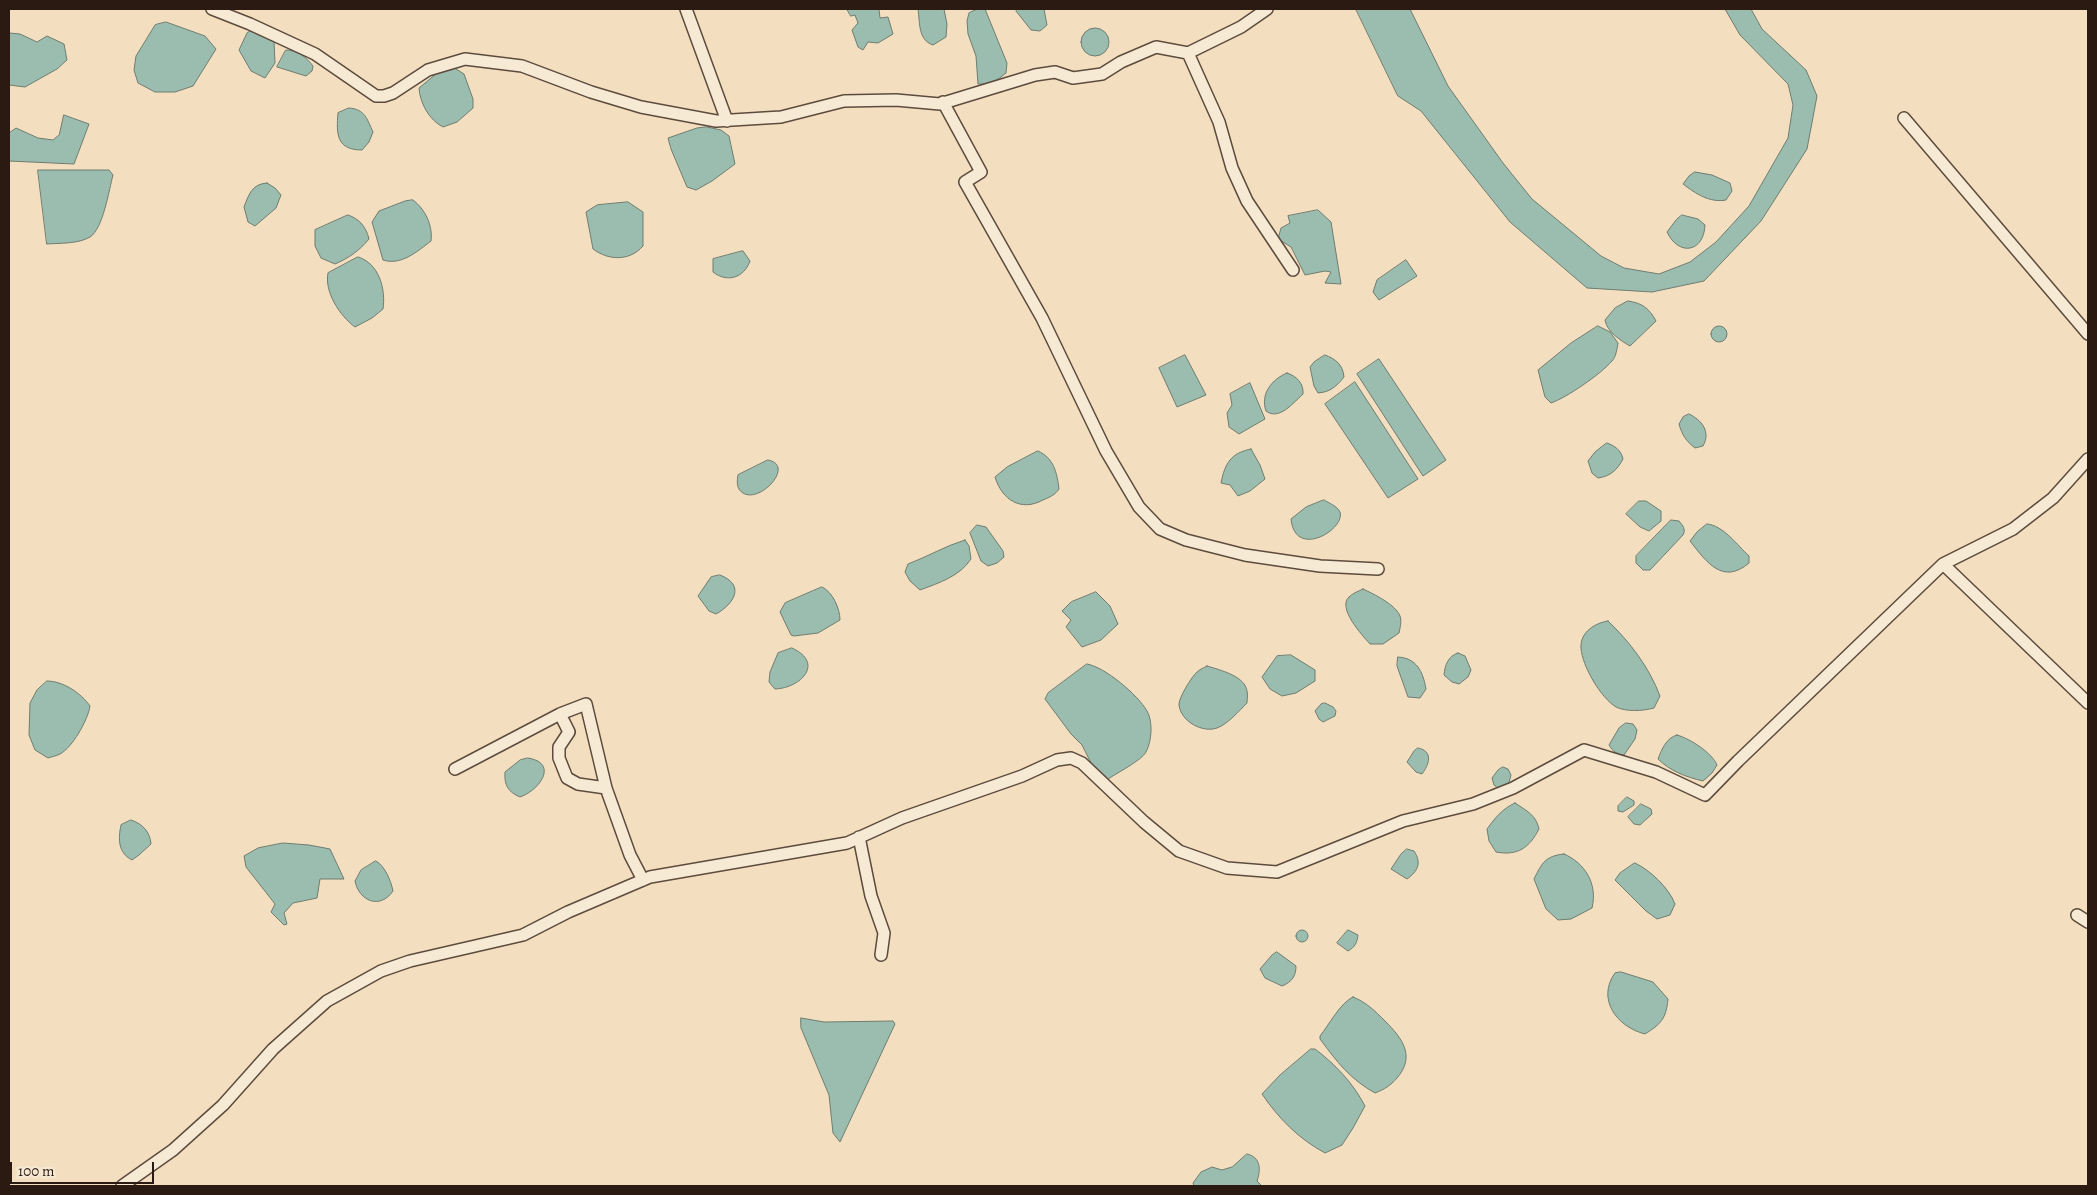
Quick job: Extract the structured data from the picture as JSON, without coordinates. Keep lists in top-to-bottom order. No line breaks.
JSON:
{"scale_bar":"100 m"}
